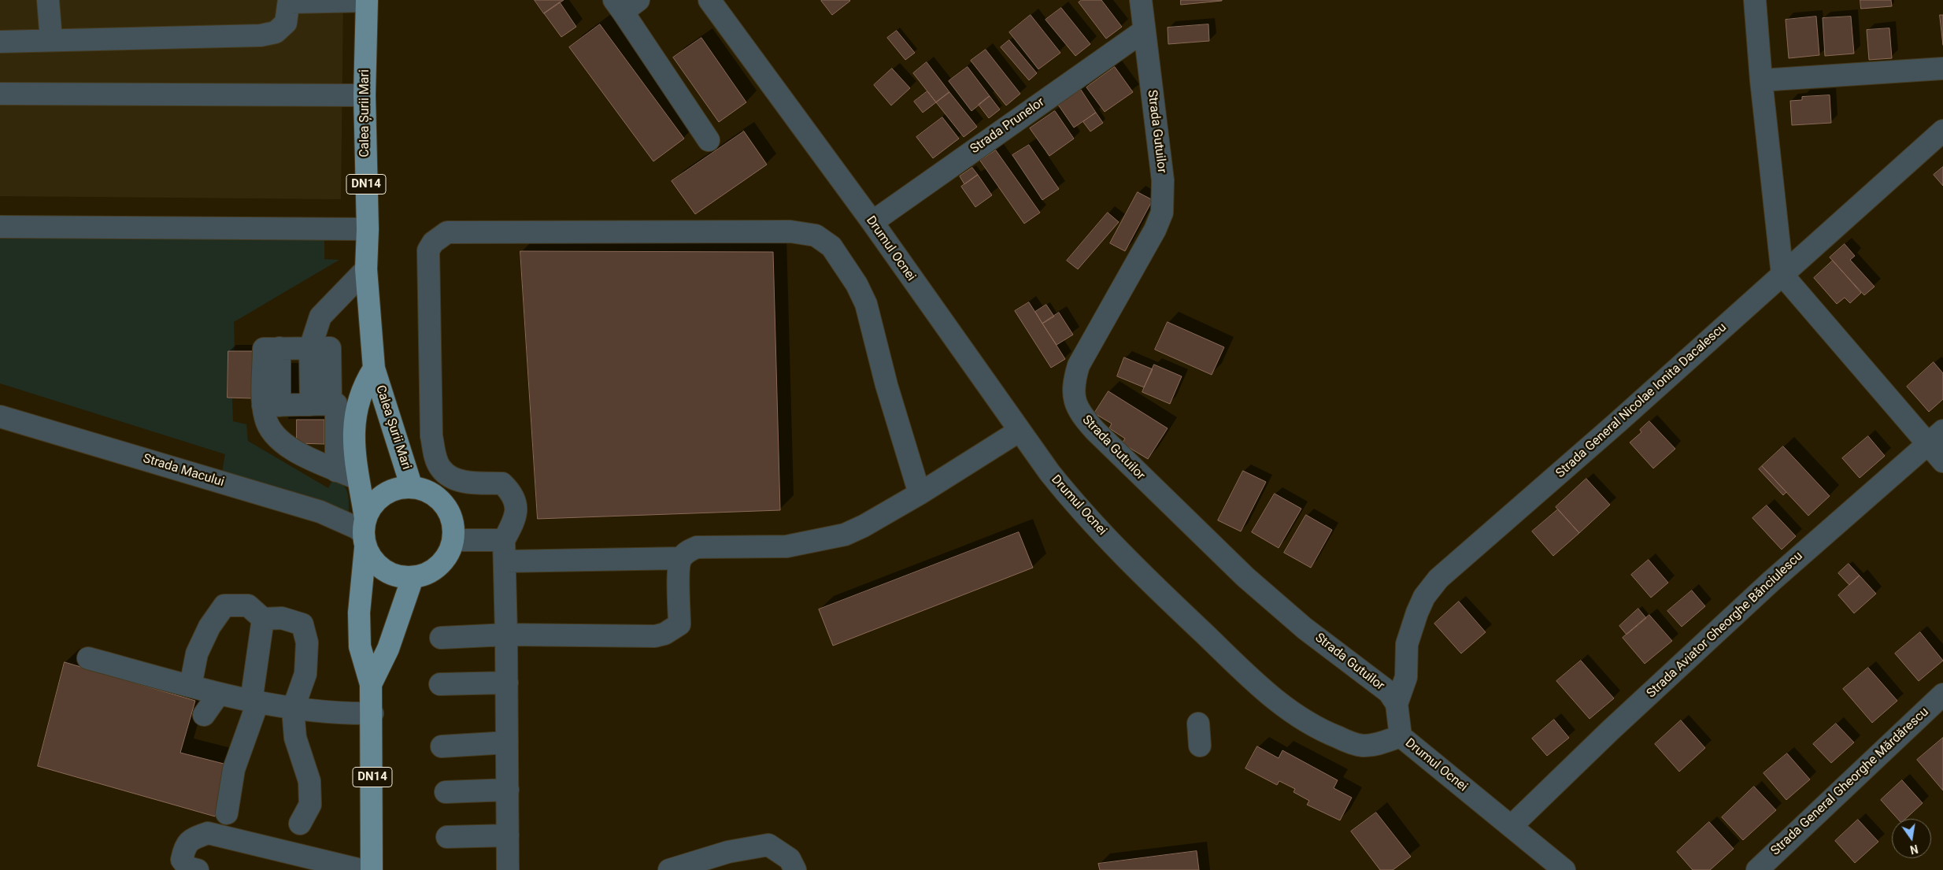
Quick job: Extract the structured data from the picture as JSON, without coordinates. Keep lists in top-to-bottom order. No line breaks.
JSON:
{"streets":{"main road":["Calea Șurii Mari","DN14"],"street":["Strada Prunelor","Strada Gutuilor","Drumul Ocnei","Strada General Nicolae Ionita Dacalescu","Strada Macului","Strada Aviator Gheorghe Bănciulescu","Strada General Gheorghe Mărdărescu"]},"crossings":[["Calea Șurii Mari","Strada Macului"],["Strada Prunelor","Strada Gutuilor"],["Strada Prunelor","Drumul Ocnei"],["Strada Gutuilor","Strada General Nicolae Ionita Dacalescu"],["Drumul Ocnei","Strada Aviator Gheorghe Bănciulescu"]],"north":"bottom"}
